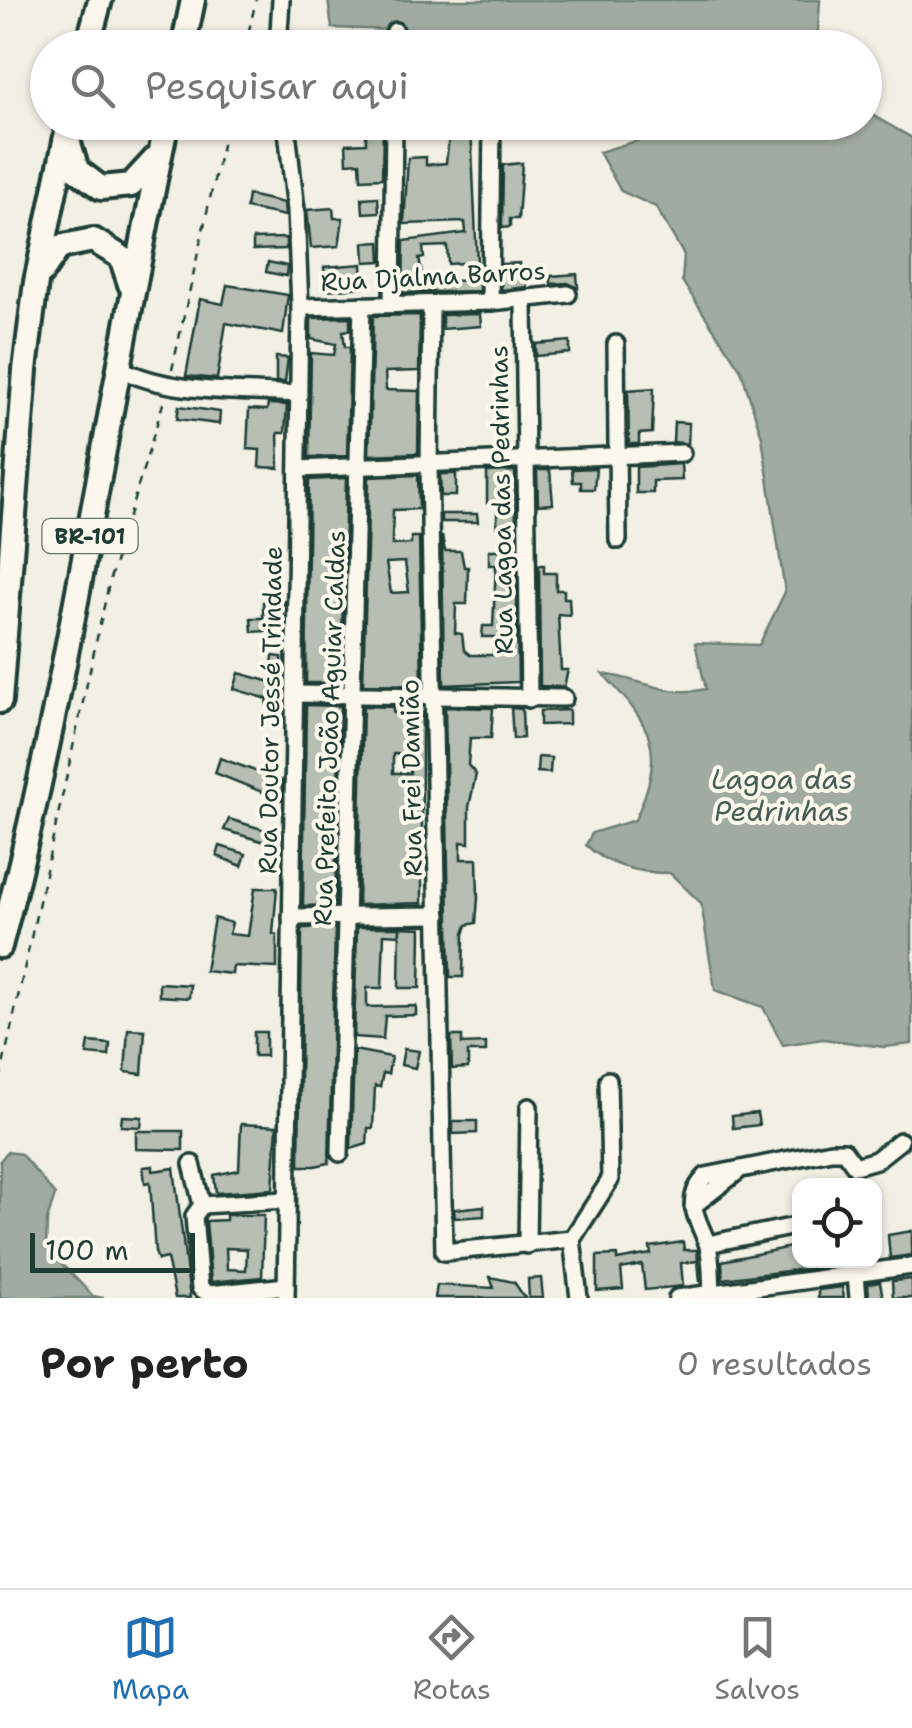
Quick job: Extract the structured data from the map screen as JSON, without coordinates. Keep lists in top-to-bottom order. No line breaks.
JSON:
{"streets":{"highway":["BR-101"],"street":["Rua Djalma Barros","Rua Lagoa das Pedrinhas","Rua Doutor Jessé Trindade","Rua Prefeito João Aguiar Caldas","Rua Frei Damião"]},"crossings":[["Rua Djalma Barros","Rua Lagoa das Pedrinhas"],["Rua Djalma Barros","Rua Doutor Jessé Trindade"],["Rua Djalma Barros","Rua Prefeito João Aguiar Caldas"],["Rua Djalma Barros","Rua Frei Damião"]],"water":["Lagoa das Pedrinhas"],"scale_bar":"100 m","page":{"search":"Pesquisar aqui","scale":"100 m","heading":["Por perto","0 resultados"],"nav":["Mapa","Rotas","Salvos"]}}
